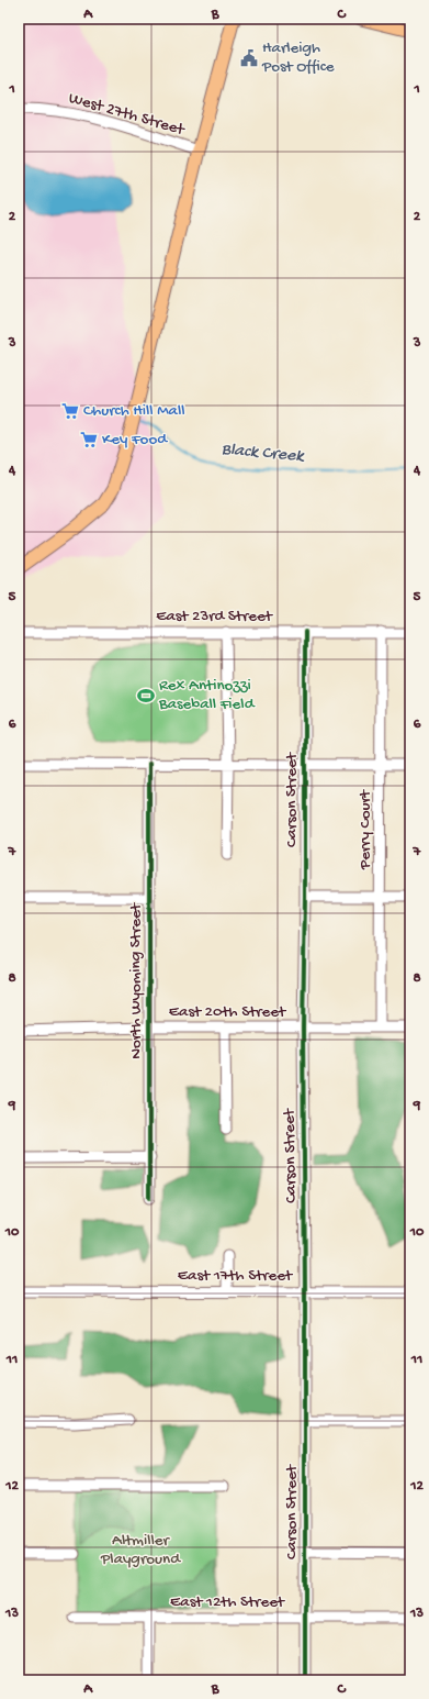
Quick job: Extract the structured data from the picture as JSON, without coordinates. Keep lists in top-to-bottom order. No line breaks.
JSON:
{"streets":{"street":["West 27th Street","East 23rd Street","Carson Street","Perry Court","North Wyoming Street","East 20th Street","East 17th Street","East 12th Street"]},"crossings":[["East 23rd Street","Carson Street"],["East 23rd Street","Perry Court"],["Carson Street","East 20th Street"],["Carson Street","East 17th Street"],["Carson Street","East 12th Street"],["Perry Court","East 20th Street"],["North Wyoming Street","East 20th Street"]],"water":["Black Creek"],"parks":["Altmiller Playground"],"places":{"public building":["Harleigh Post Office"],"supermarket":["Church Hill Mall","Key Food"],"sports":["Rex Antinozzi Baseball Field"]},"grid":{"columns":["A","B","C"],"rows":["1","2","3","4","5","6","7","8","9","10","11","12","13"]}}
